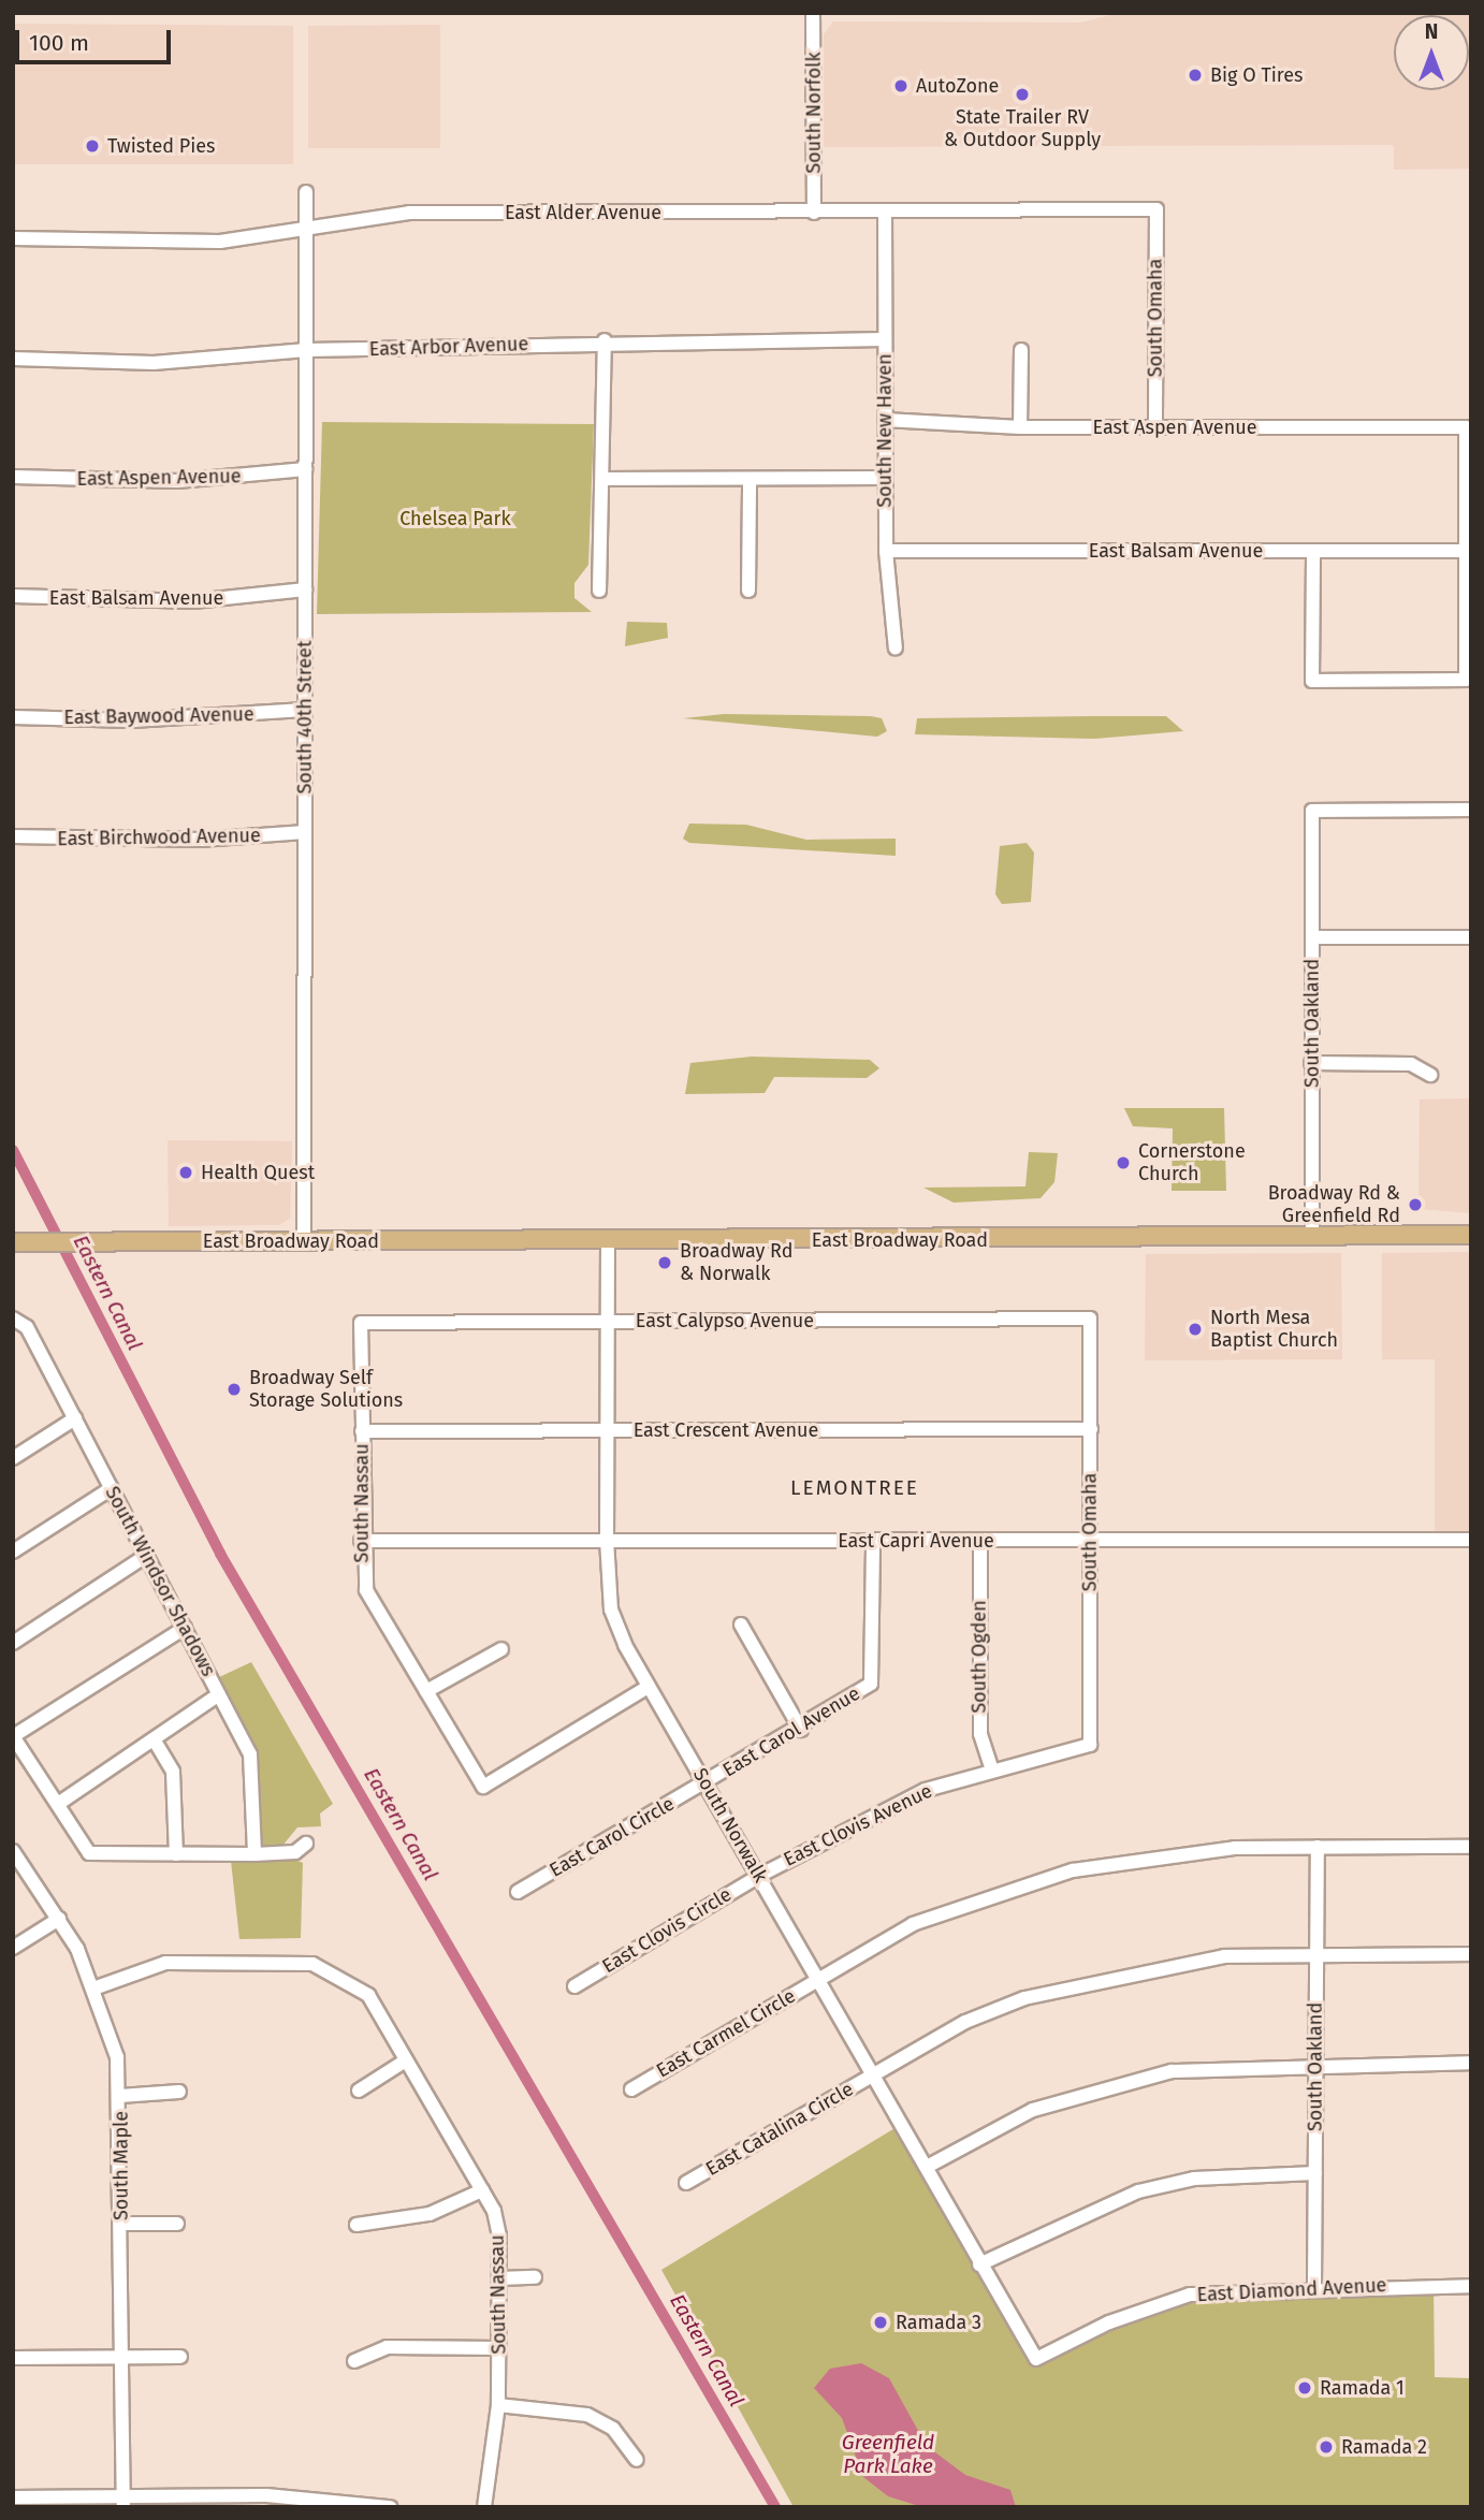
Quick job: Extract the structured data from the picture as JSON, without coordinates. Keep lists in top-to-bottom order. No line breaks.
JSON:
{"streets":{"main road":["East Broadway Road"],"street":["South Norfolk","East Alder Avenue","South Omaha","East Arbor Avenue","East Aspen Avenue","South New Haven","East Balsam Avenue","East Baywood Avenue","South 40th Street","East Birchwood Avenue","South Oakland","East Calypso Avenue","East Crescent Avenue","South Nassau","East Capri Avenue","South Windsor Shadows","South Ogden","East Carol Avenue","South Norwalk","East Clovis Avenue","East Carol Circle","East Clovis Circle","East Carmel Circle","East Catalina Circle","South Maple","East Diamond Avenue"]},"crossings":[["South Norfolk","East Alder Avenue"],["East Alder Avenue","South Omaha"],["East Alder Avenue","South New Haven"],["East Alder Avenue","South 40th Street"],["South Omaha","East Aspen Avenue"],["South Omaha","East Calypso Avenue"],["South Omaha","East Crescent Avenue"],["South Omaha","East Capri Avenue"],["South Omaha","East Clovis Avenue"],["East Arbor Avenue","South New Haven"],["East Arbor Avenue","South 40th Street"],["East Aspen Avenue","South New Haven"],["East Aspen Avenue","East Balsam Avenue"],["East Aspen Avenue","South 40th Street"],["South New Haven","East Balsam Avenue"],["East Balsam Avenue","South 40th Street"],["East Baywood Avenue","South 40th Street"],["South 40th Street","East Birchwood Avenue"],["South 40th Street","East Broadway Road"],["South Oakland","East Broadway Road"],["South Oakland","East Carmel Circle"],["South Oakland","East Catalina Circle"],["South Oakland","East Diamond Avenue"],["East Broadway Road","South Norwalk"],["East Calypso Avenue","South Nassau"],["East Calypso Avenue","South Norwalk"],["East Crescent Avenue","South Nassau"],["East Crescent Avenue","South Norwalk"],["South Nassau","East Capri Avenue"],["South Nassau","South Norwalk"],["South Nassau","South Maple"],["East Capri Avenue","South Ogden"],["East Capri Avenue","East Carol Avenue"],["East Capri Avenue","South Norwalk"],["South Ogden","East Clovis Avenue"],["East Carol Avenue","South Norwalk"],["East Carol Avenue","East Carol Circle"],["South Norwalk","East Clovis Avenue"],["South Norwalk","East Carol Circle"],["South Norwalk","East Clovis Circle"],["South Norwalk","East Carmel Circle"],["South Norwalk","East Catalina Circle"],["South Norwalk","East Diamond Avenue"],["East Clovis Avenue","East Clovis Circle"]],"districts":["LEMONTREE"],"water":["Eastern Canal","Greenfield Park Lake"],"parks":["Chelsea Park"],"places":["Big O Tires","AutoZone","State Trailer RV & Outdoor Supply","Twisted Pies","Cornerstone Church","Health Quest","Broadway Rd & Greenfield Rd","Broadway Rd & Norwalk","North Mesa Baptist Church","Broadway Self Storage Solutions","Ramada 3","Ramada 1","Ramada 2"],"scale_bar":"100 m","north":"top"}
